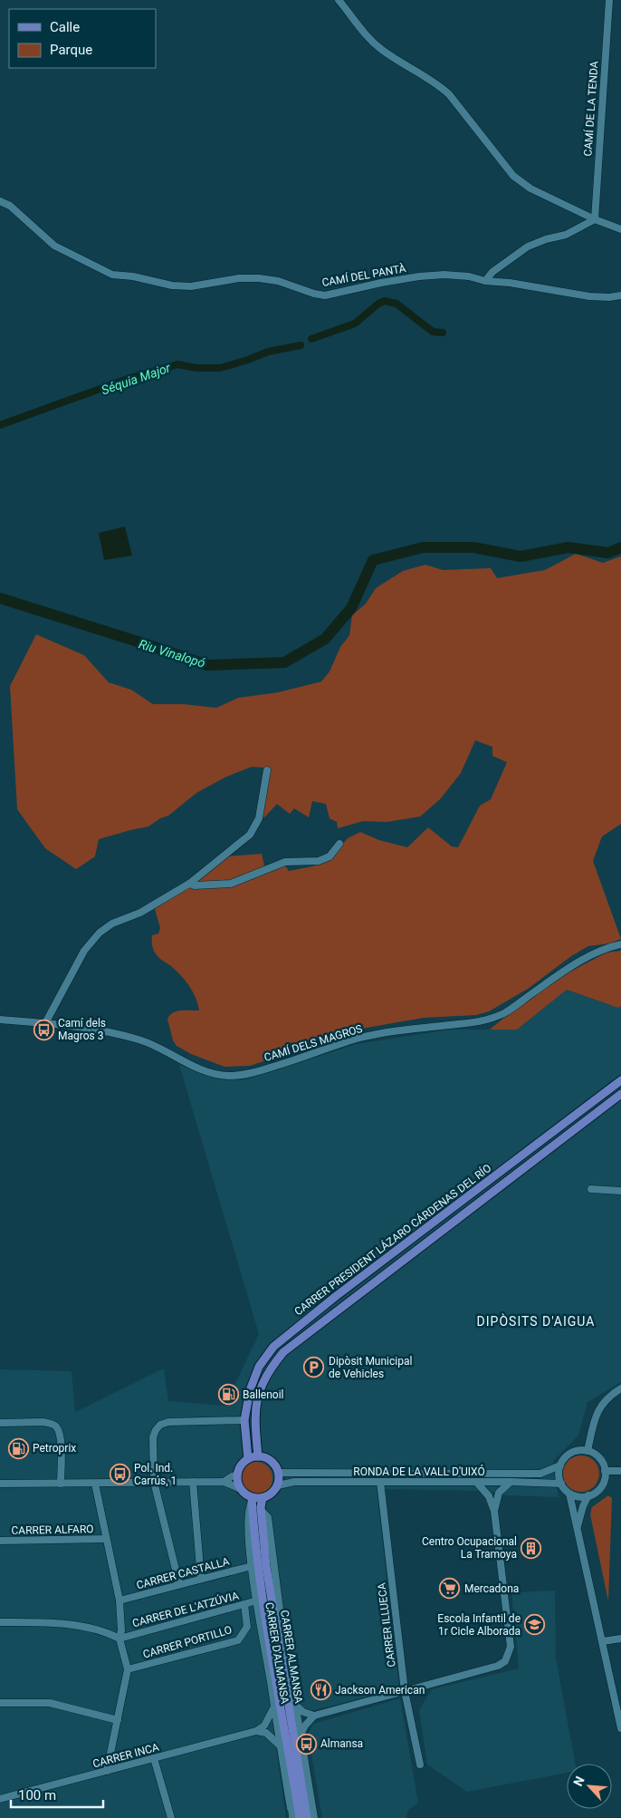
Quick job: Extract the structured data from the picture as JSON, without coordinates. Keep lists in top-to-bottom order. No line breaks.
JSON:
{"streets":{"main road":["CARRER PRESIDENT LÁZARO CÁRDENAS DEL RÍO","CARRER D'ALMANSA","CARRER ALMANSA"],"street":["CAMÍ DE LA TENDA","CAMÍ DEL PANTÀ","CAMÍ DELS MAGROS","RONDA DE LA VALL D'UIXÓ","CARRER ALFARO","CARRER CASTALLA","CARRER DE L'ATZÚVIA","CARRER ILLUECA","CARRER PORTILLO","CARRER INCA"]},"crossings":[["CARRER PRESIDENT LÁZARO CÁRDENAS DEL RÍO","RONDA DE LA VALL D'UIXÓ"],["CARRER PRESIDENT LÁZARO CÁRDENAS DEL RÍO","CARRER D'ALMANSA"],["CARRER PRESIDENT LÁZARO CÁRDENAS DEL RÍO","CARRER ALMANSA"],["RONDA DE LA VALL D'UIXÓ","CARRER ILLUECA"],["RONDA DE LA VALL D'UIXÓ","CARRER D'ALMANSA"],["RONDA DE LA VALL D'UIXÓ","CARRER ALMANSA"],["CARRER CASTALLA","CARRER D'ALMANSA"],["CARRER DE L'ATZÚVIA","CARRER PORTILLO"],["CARRER DE L'ATZÚVIA","CARRER D'ALMANSA"],["CARRER D'ALMANSA","CARRER ALMANSA"]],"districts":["DIPÒSITS D'AIGUA"],"water":["Séquia Major","Riu Vinalopó"],"places":{"bus stop":["Camí dels Magros 3","Pol. Ind. Carrús, 1","Almansa"],"parking":["Dipòsit Municipal de Vehicles"],"fuel station":["Ballenoil","Petroprix"],"building":["Centro Ocupacional La Tramoya"],"supermarket":["Mercadona"],"school or university":["Escola Infantil de 1r Cicle Alborada"],"restaurant":["Jackson American"]},"legend":["Calle","Parque"],"scale_bar":"100 m","north":"top left"}
